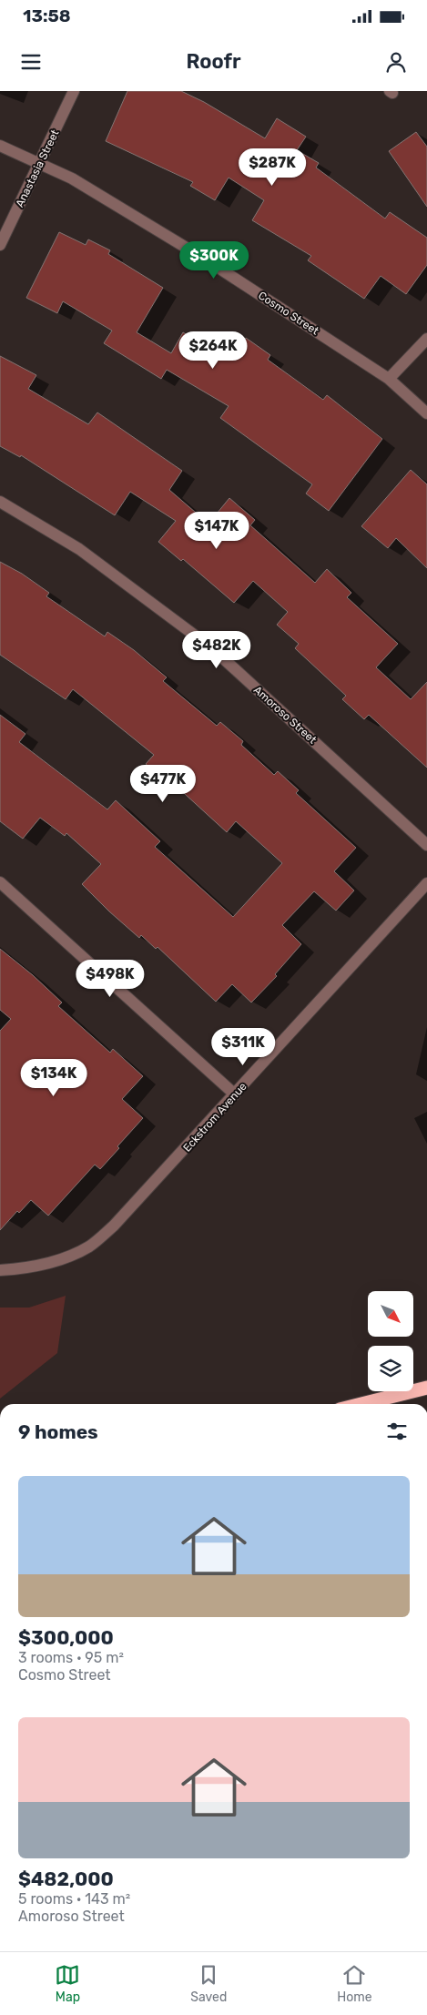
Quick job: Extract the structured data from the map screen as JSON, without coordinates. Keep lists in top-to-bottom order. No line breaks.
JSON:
{"streets":{"street":["Anastasia Street","Cosmo Street","Amoroso Street","Eckstrom Avenue"]},"crossings":[["Anastasia Street","Cosmo Street"]],"north":"bottom right","page":{"status":"13:58","header":"Roofr","price":["$287K","$300K","$264K","$147K","$482K","$477K","$498K","$311K","$134K"],"heading":"9 homes","list":[{"name":"$300,000","note":"3 rooms · 95 m² · Cosmo Street"},{"name":"$482,000","note":"5 rooms · 143 m² · Amoroso Street"}],"tabs":["Map","Saved","Home"]}}
